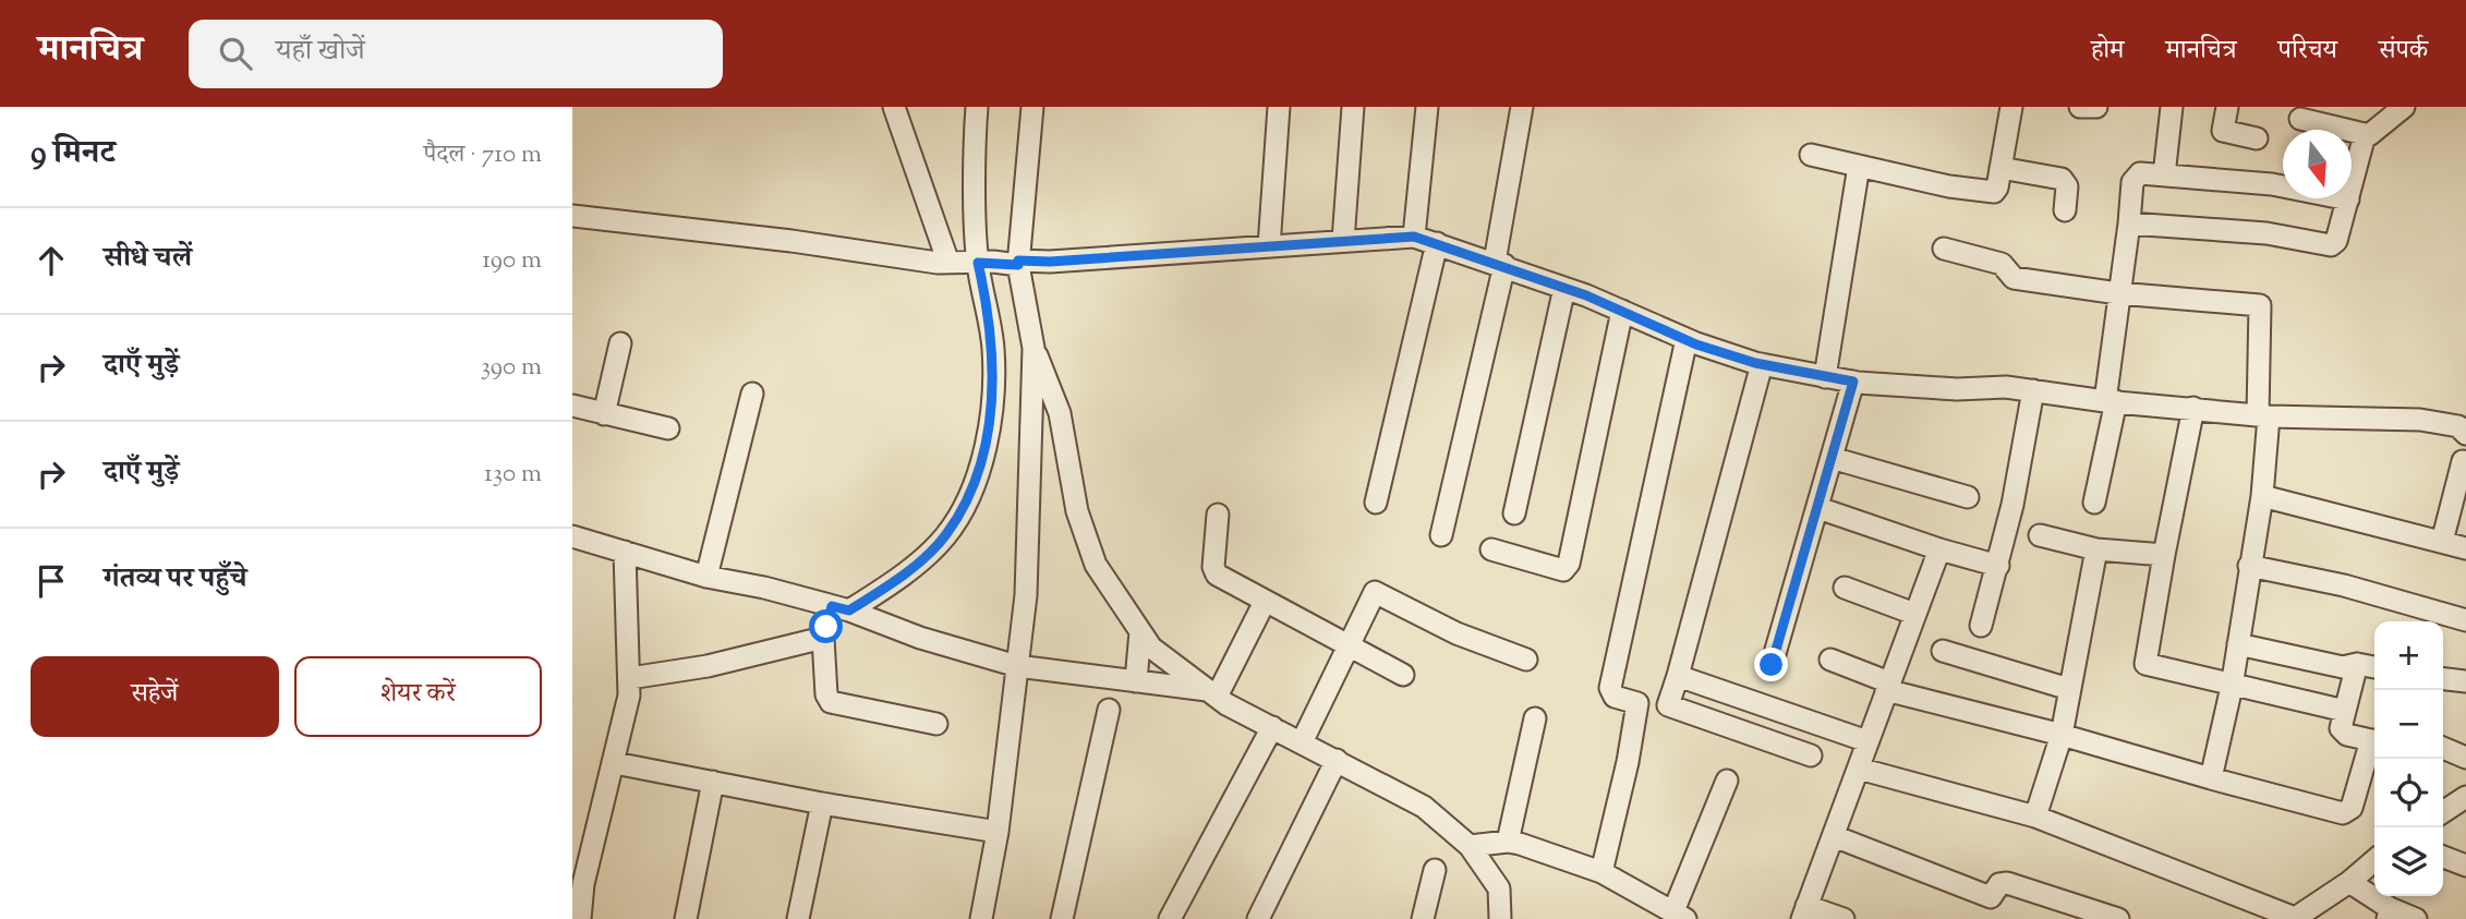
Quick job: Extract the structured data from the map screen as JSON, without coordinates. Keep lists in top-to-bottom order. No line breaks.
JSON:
{"north":"bottom","page":{"header":"मानचित्र","search":"यहाँ खोजें","nav":["होम","मानचित्र","परिचय","संपर्क"],"heading":["9 मिनट","पैदल · 710 m"],"list":[["सीधे चलें","190 m"],["दाएँ मुड़ें","390 m"],["दाएँ मुड़ें","130 m"],"गंतव्य पर पहुँचे"],"map_buttons":["+","−"],"buttons":["सहेजें","शेयर करें"]}}
